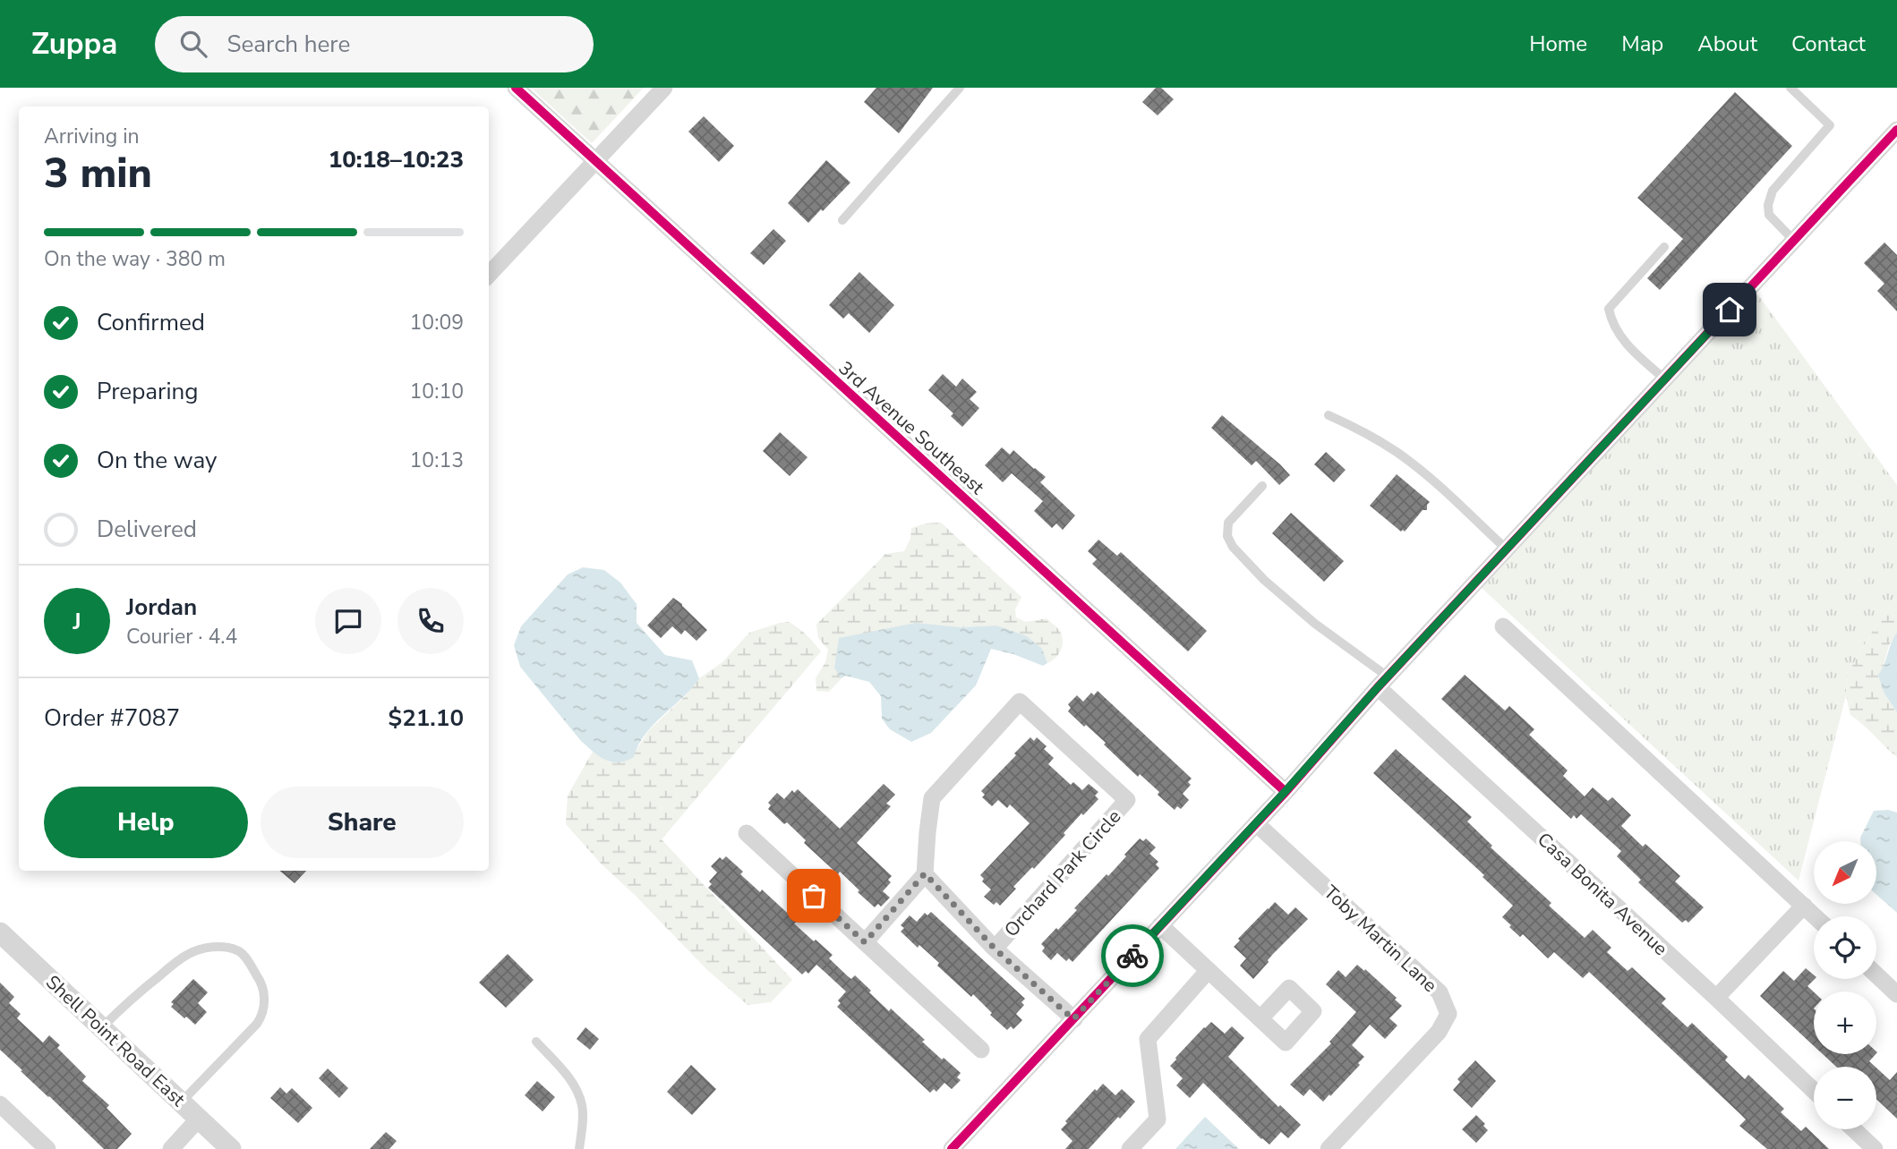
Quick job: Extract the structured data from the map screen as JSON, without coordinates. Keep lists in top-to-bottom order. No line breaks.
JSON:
{"streets":{"street":["3rd Avenue Southeast","Orchard Park Circle","Casa Bonita Avenue","Toby Martin Lane","Shell Point Road East"]},"north":"bottom left","page":{"header":"Zuppa","search":"Search here","nav":["Home","Map","About","Contact"],"heading":["3 min","Arriving in","10:18–10:23"],"panel":["Jordan","Courier · 4.4","Order #7087","$21.10"],"bar":"On the way · 380 m","list":[["Confirmed","10:09"],["Preparing","10:10"],["On the way","10:13"],"Delivered"],"round":"J","buttons":["Help","Share"],"map_buttons":["+","−"]}}
